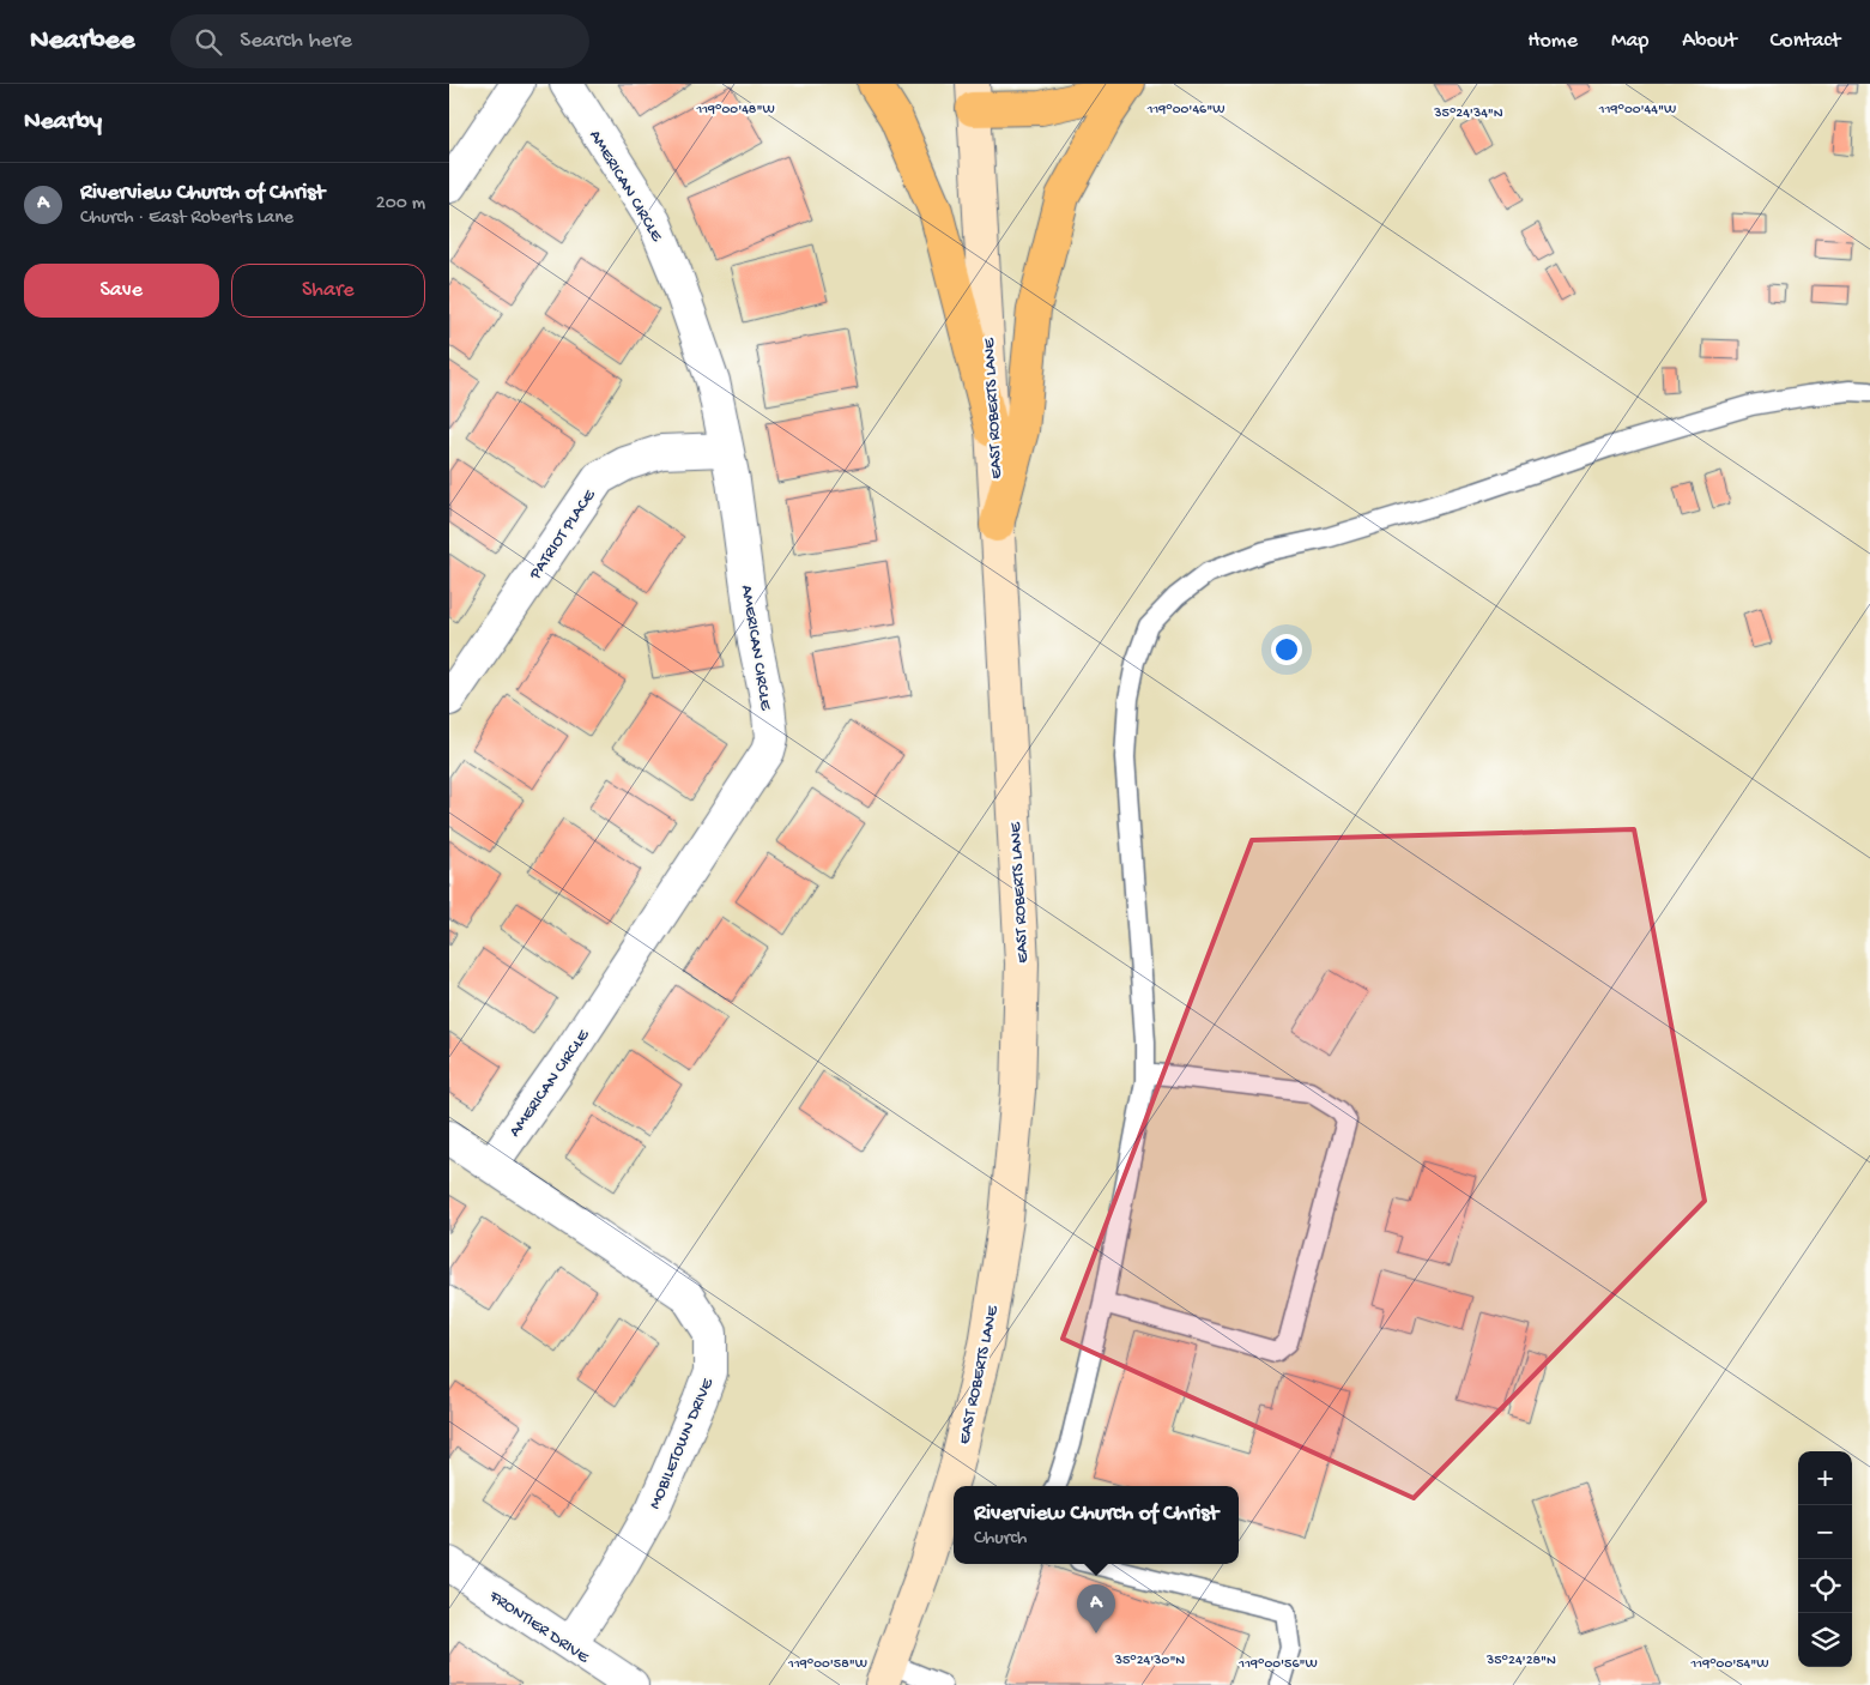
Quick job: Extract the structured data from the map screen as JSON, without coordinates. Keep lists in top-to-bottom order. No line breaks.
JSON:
{"streets":{"main road":["EAST ROBERTS LANE"],"street":["AMERICAN CIRCLE","PATRIOT PLACE","MOBILETOWN DRIVE","FRONTIER DRIVE"]},"crossings":[["AMERICAN CIRCLE","PATRIOT PLACE"],["AMERICAN CIRCLE","MOBILETOWN DRIVE"],["MOBILETOWN DRIVE","FRONTIER DRIVE"]],"page":{"header":"Nearbee","search":"Search here","nav":["Home","Map","About","Contact"],"heading":"Nearby","list":[{"mark":"A","name":"Riverview Church of Christ","note":"Church · East Roberts Lane","value":"200 m"}],"buttons":["Save","Share"],"map_buttons":["+","−"],"popup":["Riverview Church of Christ","Church"],"pins":"A"},"coordinates":["119°00'48\"W","119°00'46\"W","119°00'44\"W","35°24'34\"N","35°24'30\"N","35°24'28\"N","119°00'58\"W","119°00'56\"W","119°00'54\"W"]}
